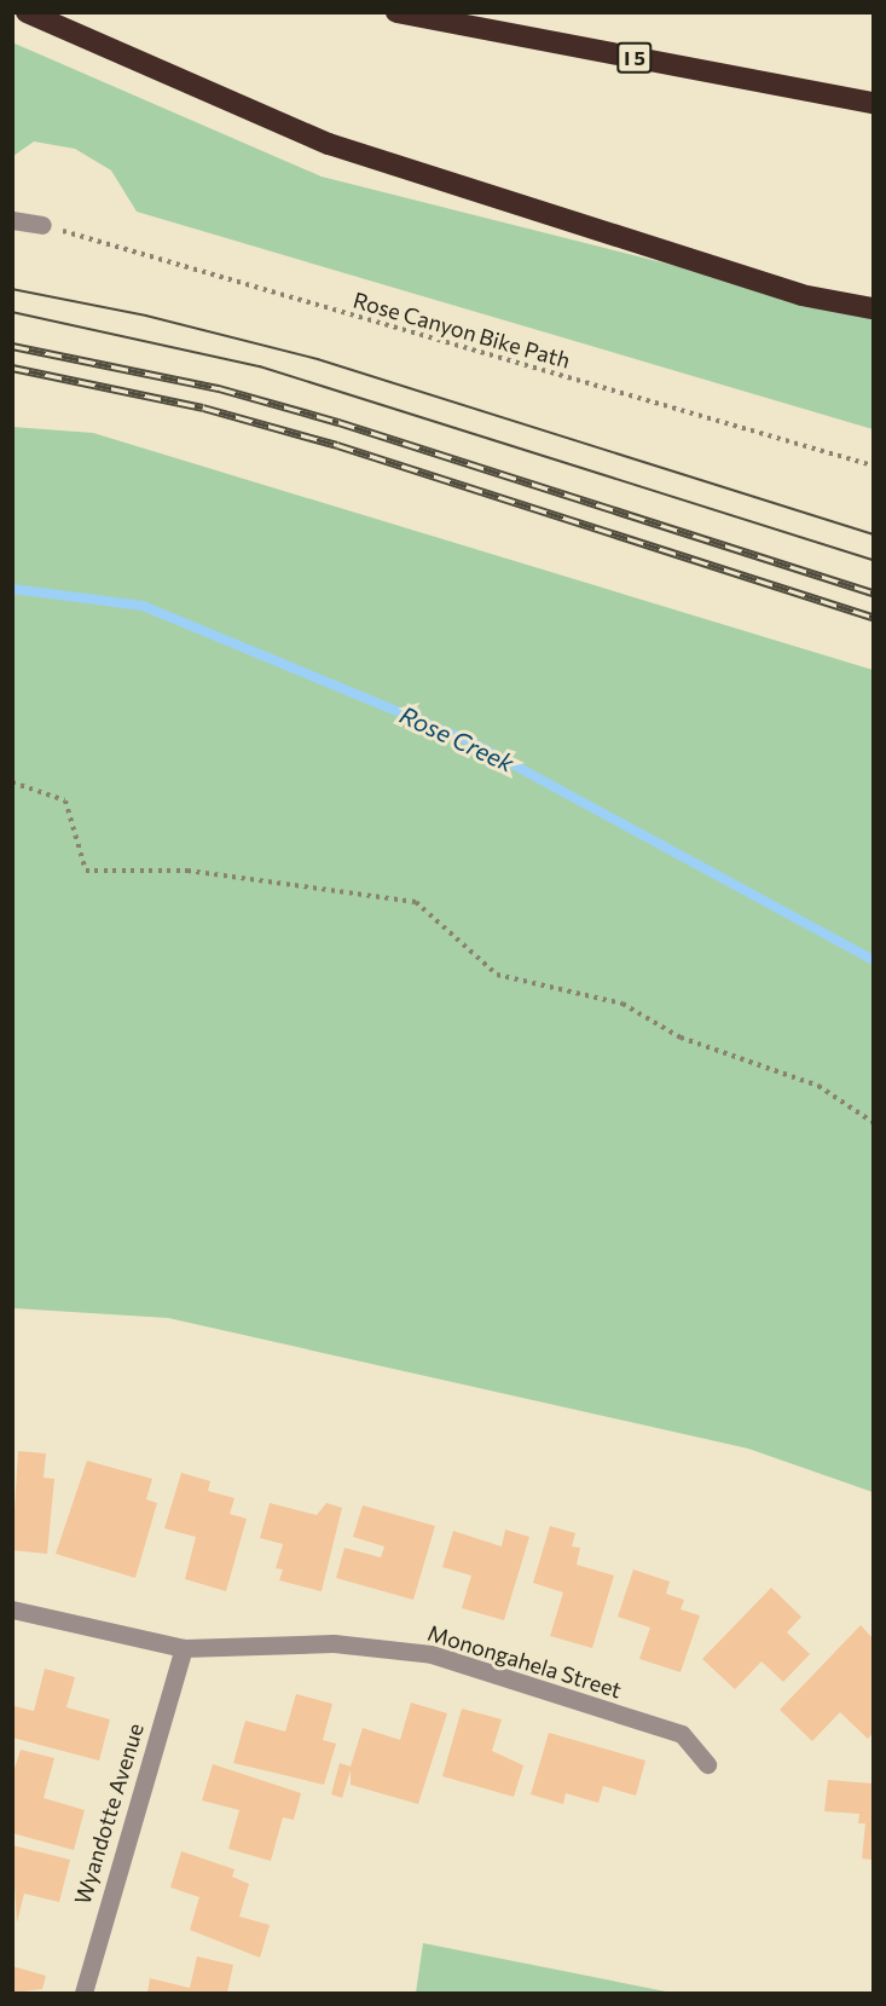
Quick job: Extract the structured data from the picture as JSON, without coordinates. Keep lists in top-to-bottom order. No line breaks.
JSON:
{"streets":{"highway":["I 5"],"street":["Monongahela Street","Wyandotte Avenue"],"path":["Rose Canyon Bike Path"]},"crossings":[["Monongahela Street","Wyandotte Avenue"]],"water":["Rose Creek"]}
